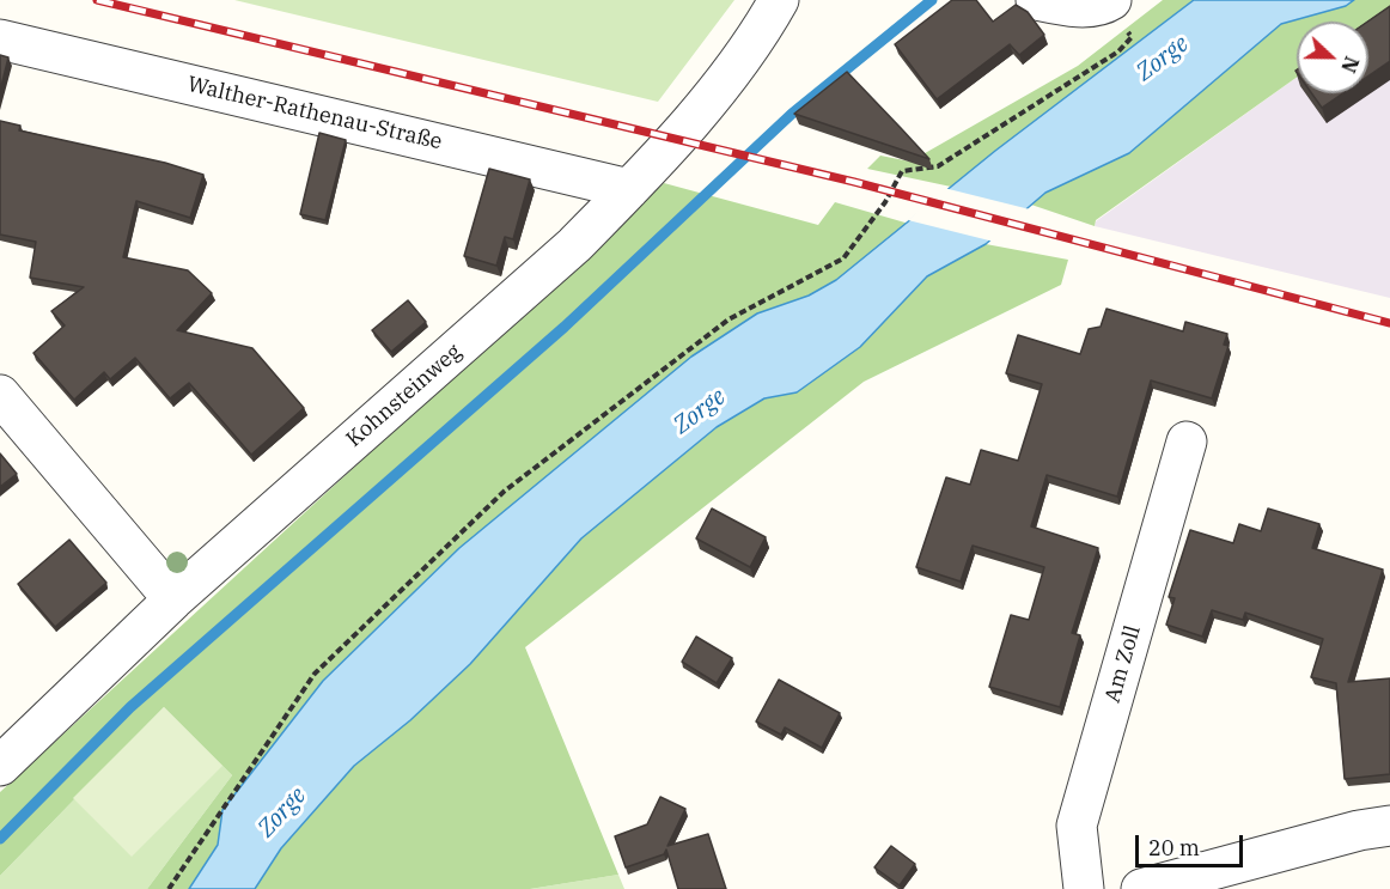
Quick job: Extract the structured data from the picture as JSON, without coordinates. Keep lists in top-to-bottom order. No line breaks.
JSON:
{"streets":{"street":["Walther-Rathenau-Straße","Kohnsteinweg","Am Zoll"]},"crossings":[["Walther-Rathenau-Straße","Kohnsteinweg"]],"water":["Zorge"],"scale_bar":"20 m","north":"right"}
